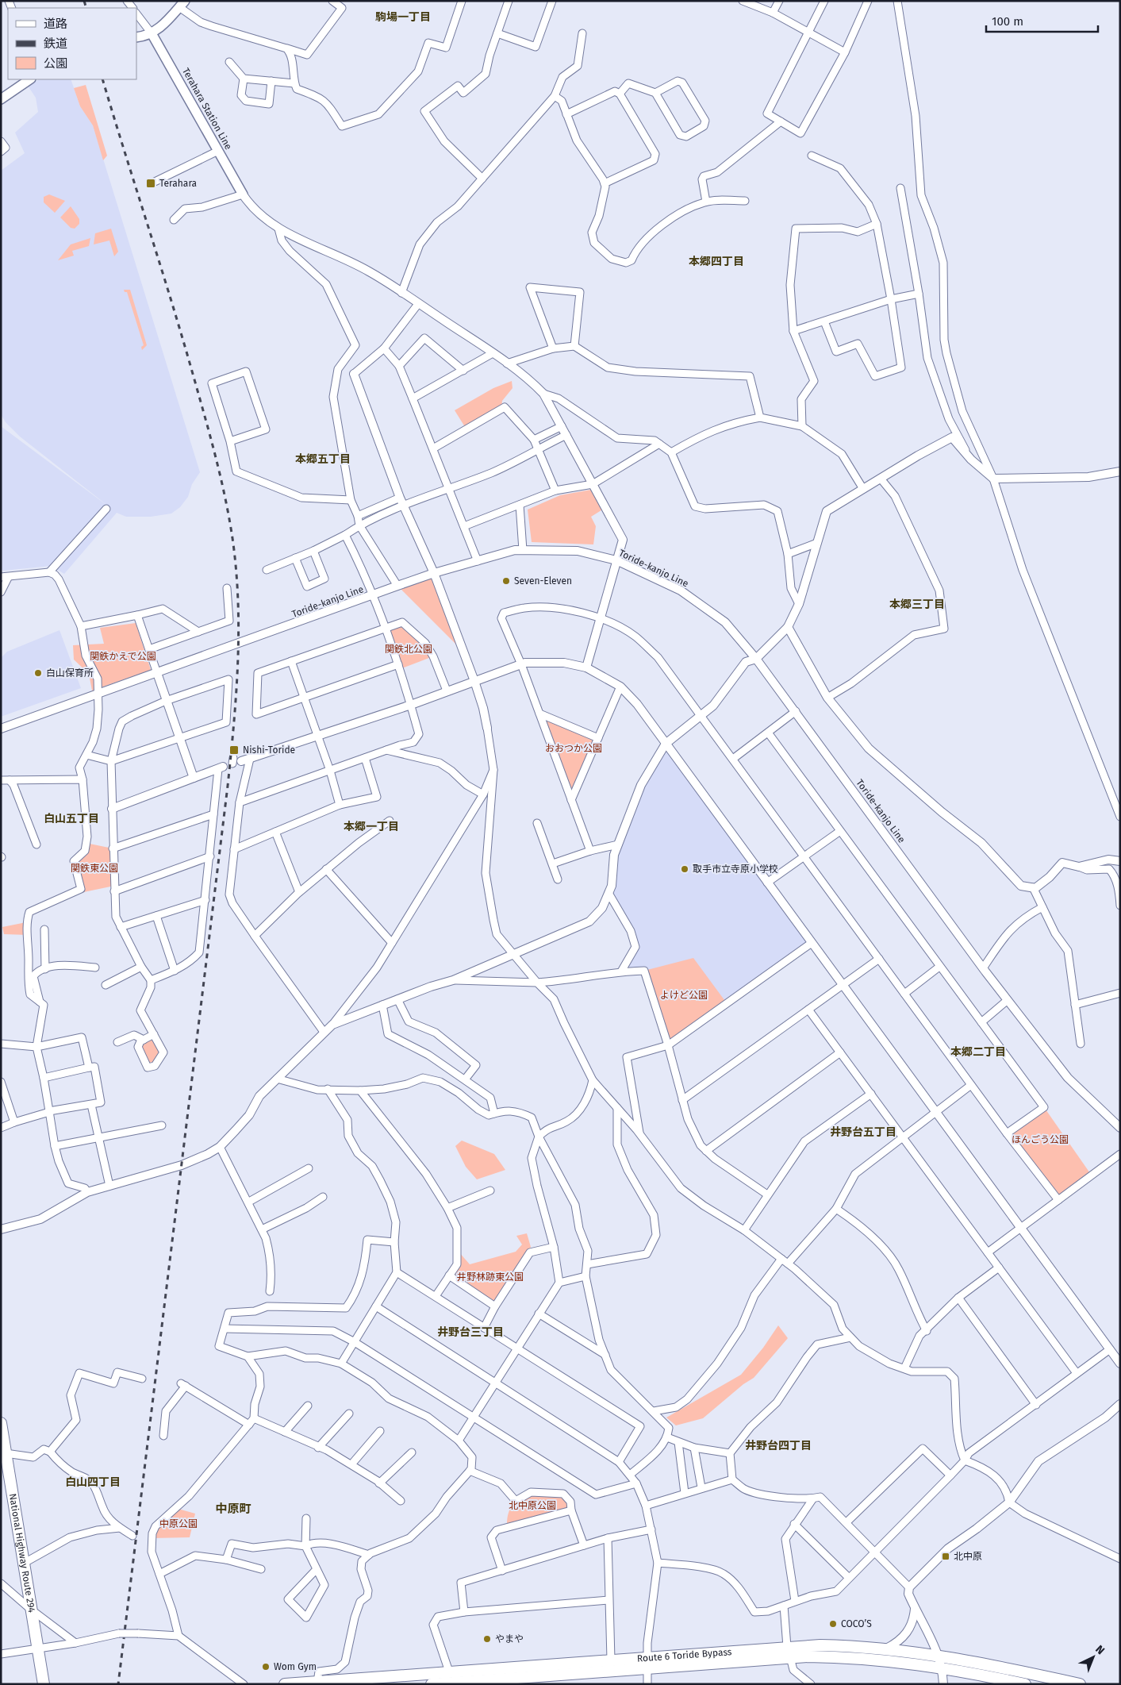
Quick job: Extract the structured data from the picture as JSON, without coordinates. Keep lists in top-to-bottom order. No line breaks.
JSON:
{"streets":{"highway":["National Highway Route 294","Route 6 Toride Bypass"],"main road":["Terahara Station Line"],"street":["Toride-kanjo Line"]},"districts":["駒場一丁目","本郷四丁目","本郷五丁目","本郷三丁目","白山五丁目","本郷一丁目","本郷二丁目","井野台五丁目","井野台三丁目","井野台四丁目","白山四丁目","中原町"],"parks":["関鉄北公園","関鉄かえで公園","おおつか公園","関鉄東公園","よけど公園","ほんごう公園","井野林跡東公園","北中原公園","中原公園"],"places":{"transit":["Terahara","Nishi-Toride","北中原"],"other":["Seven-Eleven","白山保育所","取手市立寺原小学校","COCO’S","やまや","Wom Gym"]},"legend":["道路","鉄道","公園"],"scale_bar":"100 m","north":"top right"}
